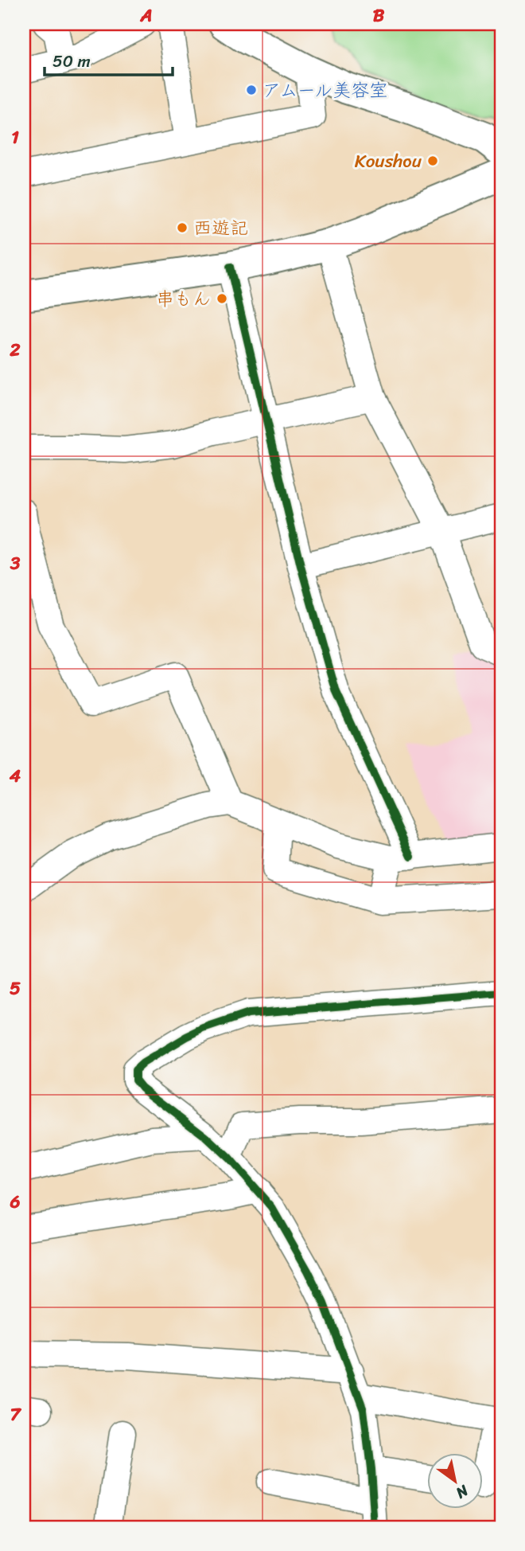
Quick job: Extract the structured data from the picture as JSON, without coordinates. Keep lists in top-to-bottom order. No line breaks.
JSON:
{"places":["アムール美容室","Koushou","西遊記","串もん"],"scale_bar":"50 m","north":"bottom right","grid":{"columns":["A","B"],"rows":["1","2","3","4","5","6","7"]}}
